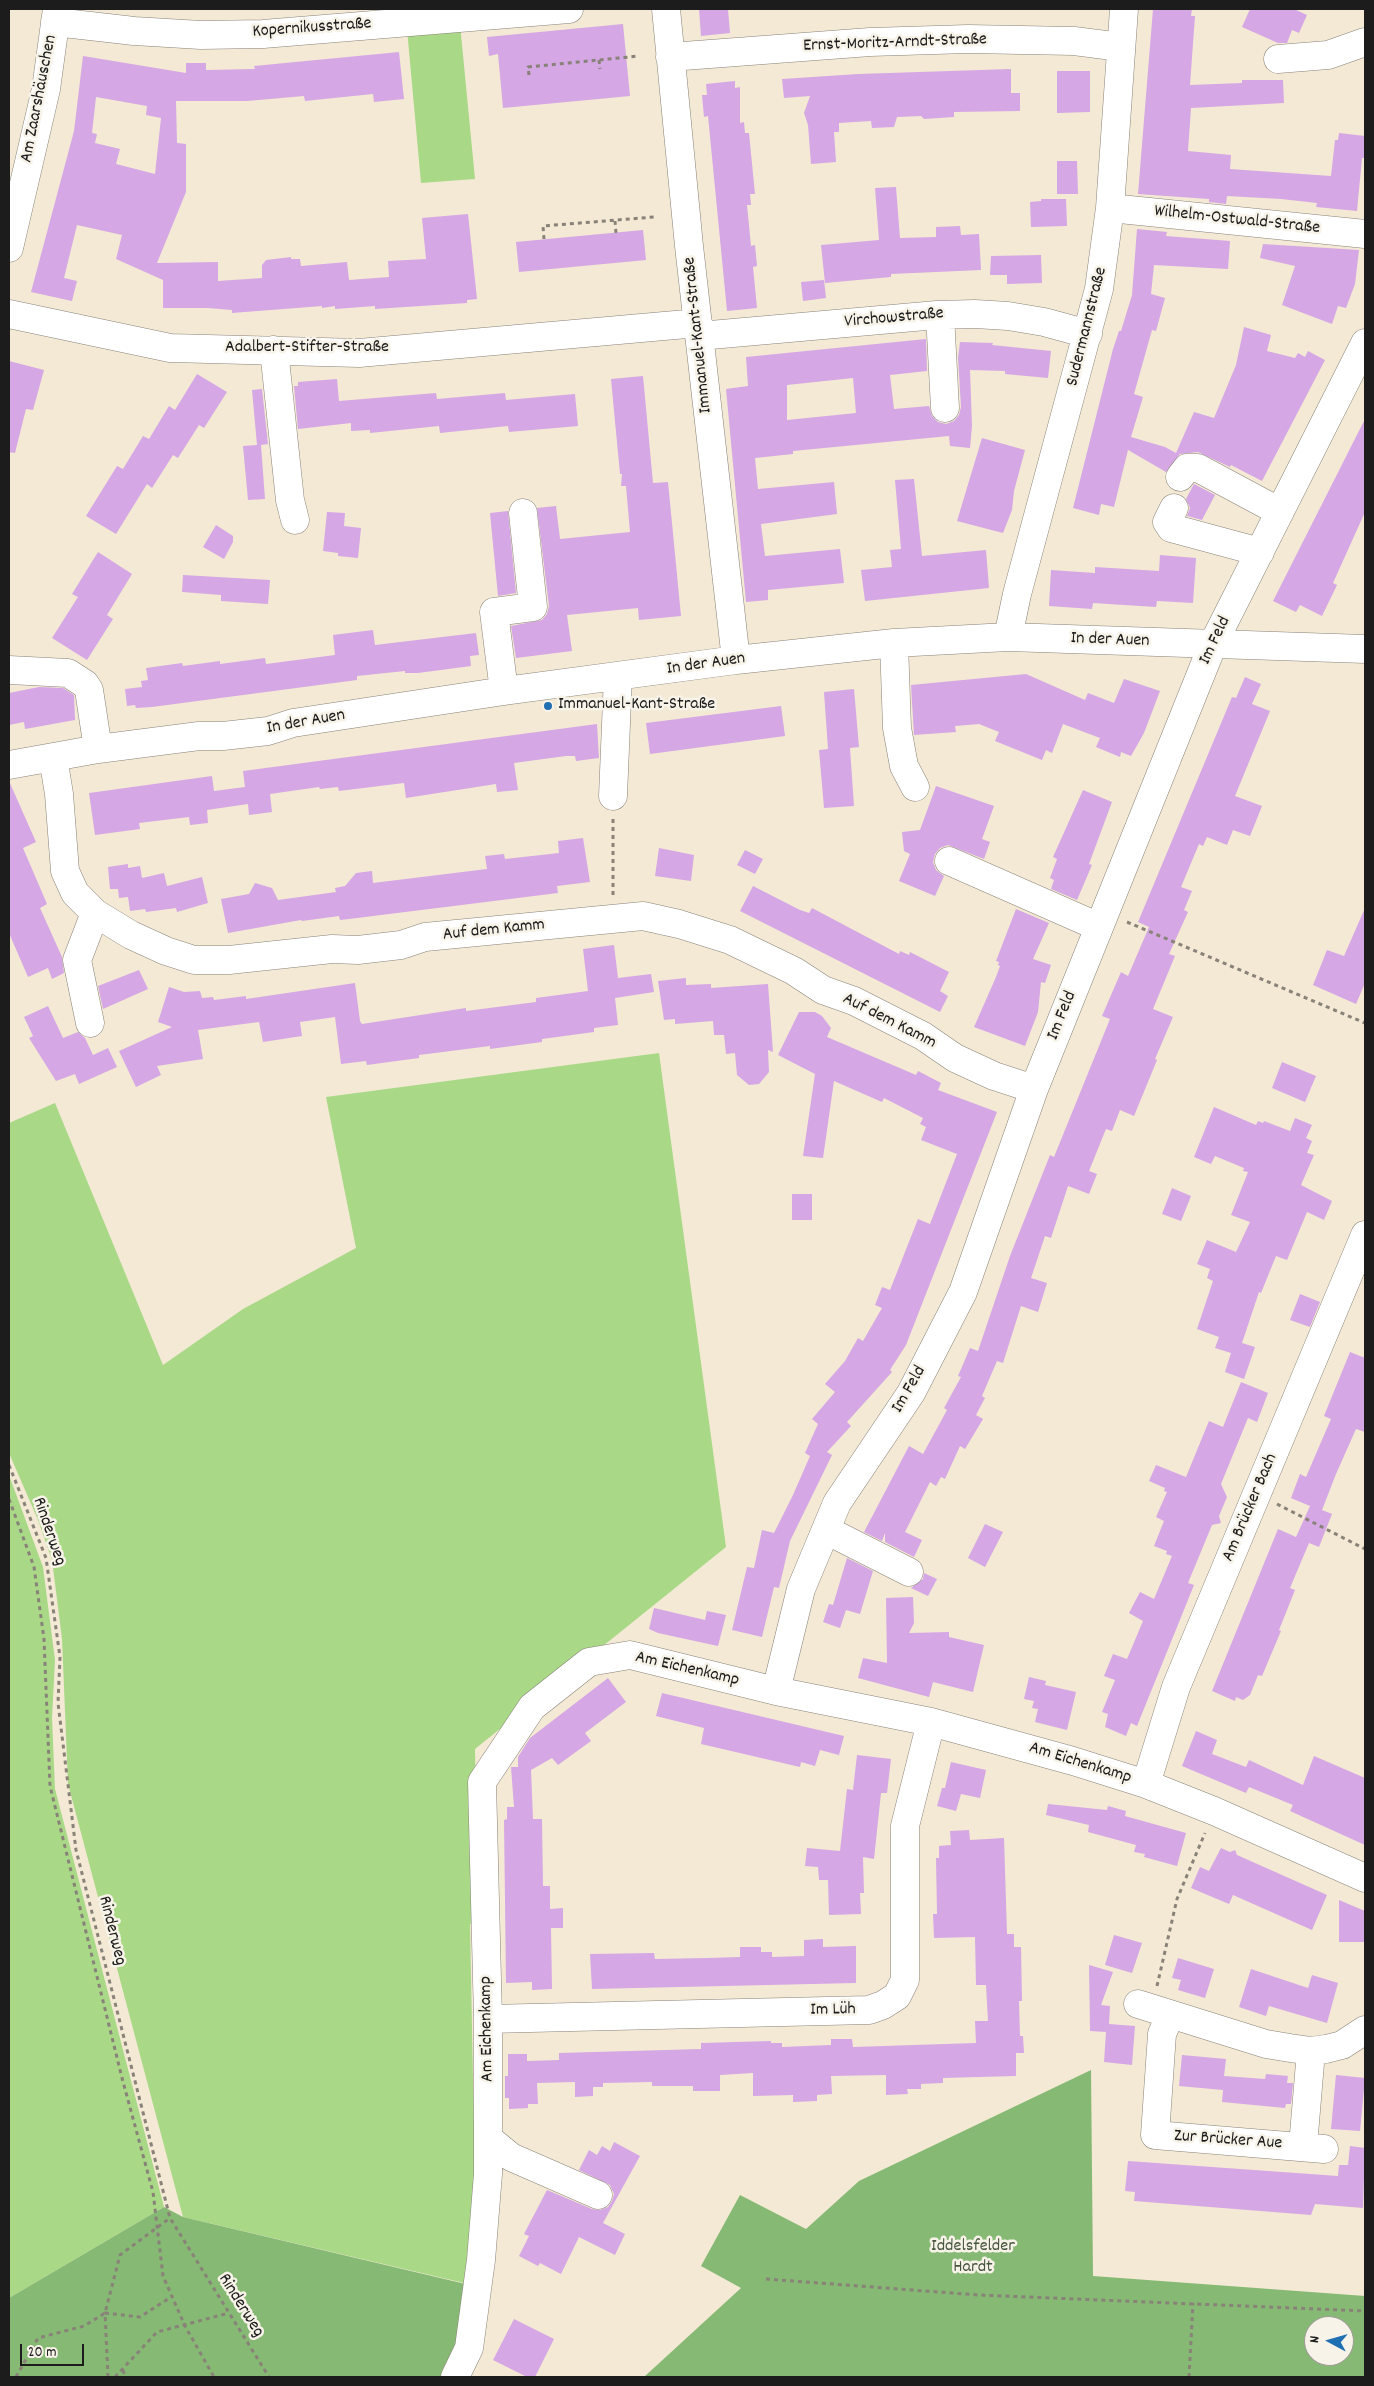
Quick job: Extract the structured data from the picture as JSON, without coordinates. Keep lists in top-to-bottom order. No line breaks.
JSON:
{"streets":{"street":["Kopernikusstraße","Ernst-Moritz-Arndt-Straße","Am Zaarshäuschen","Wilhelm-Ostwald-Straße","Virchowstraße","Sudermannstraße","Immanuel-Kant-Straße","Adalbert-Stifter-Straße","In der Auen","Im Feld","Auf dem Kamm","Am Brücker Bach","Am Eichenkamp","Im Lüh","Zur Brücker Aue"],"path":["Rinderweg"]},"crossings":[["Kopernikusstraße","Am Zaarshäuschen"],["Ernst-Moritz-Arndt-Straße","Sudermannstraße"],["Ernst-Moritz-Arndt-Straße","Immanuel-Kant-Straße"],["Wilhelm-Ostwald-Straße","Sudermannstraße"],["Virchowstraße","Sudermannstraße"],["Virchowstraße","Immanuel-Kant-Straße"],["Virchowstraße","Adalbert-Stifter-Straße"],["Sudermannstraße","In der Auen"],["Immanuel-Kant-Straße","Adalbert-Stifter-Straße"],["Immanuel-Kant-Straße","In der Auen"],["In der Auen","Im Feld"],["In der Auen","Auf dem Kamm"],["Im Feld","Auf dem Kamm"],["Im Feld","Am Eichenkamp"],["Am Brücker Bach","Am Eichenkamp"],["Am Eichenkamp","Im Lüh"]],"parks":["Iddelsfelder Hardt"],"places":["Immanuel-Kant-Straße"],"scale_bar":"20 m","north":"left"}
